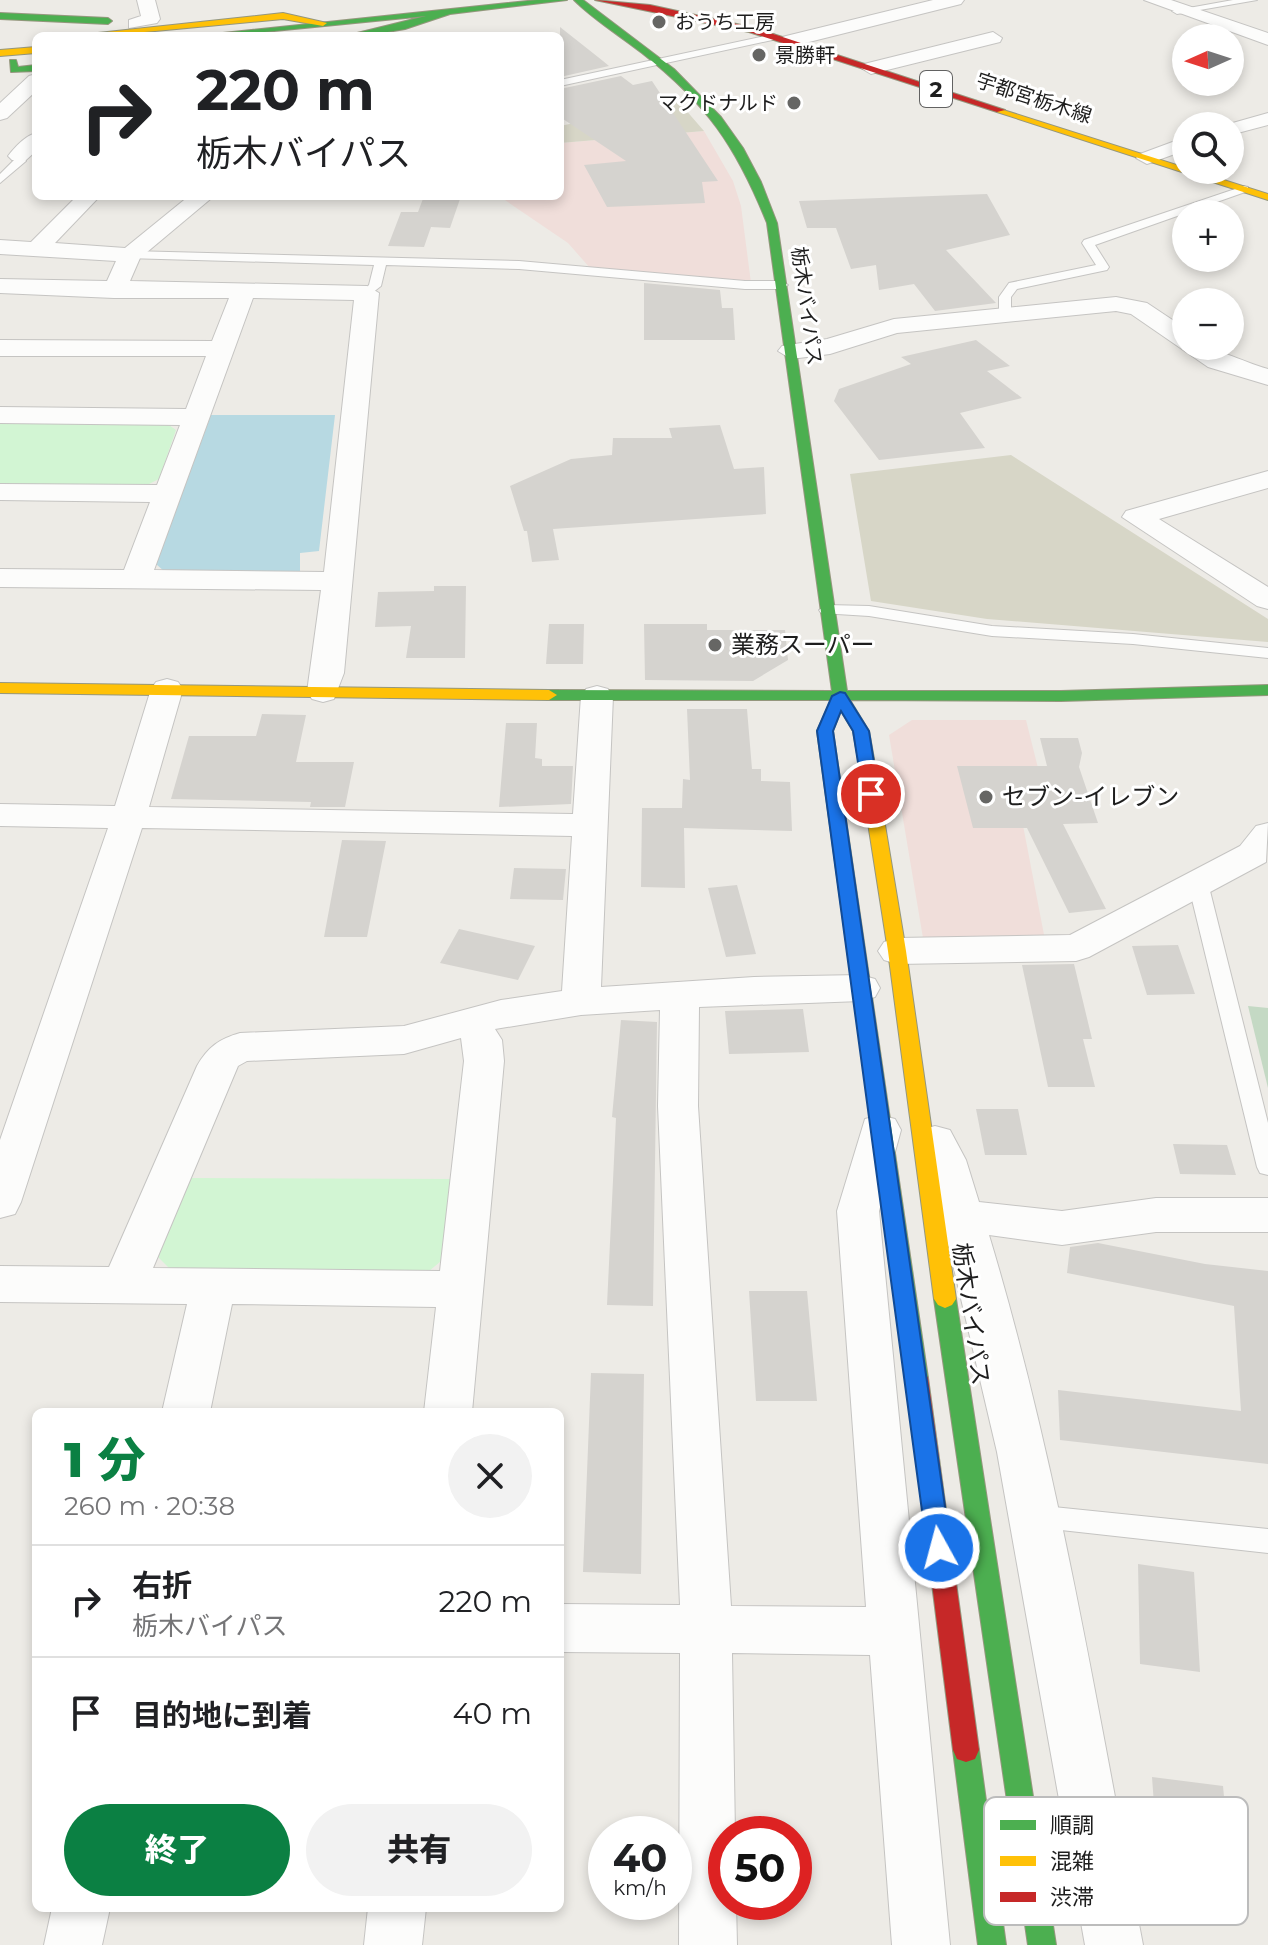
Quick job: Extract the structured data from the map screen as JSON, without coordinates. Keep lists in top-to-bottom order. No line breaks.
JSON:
{"streets":{"main road":["2","宇都宮栃木線","栃木バイパス"]},"places":["おうち工房","景勝軒","マクドナルド","業務スーパー","セブン-イレブン"],"legend":["順調","混雑","渋滞"],"north":"left","page":{"map_buttons":["+","−"],"turn":["220 m","栃木バイパス"],"heading":["1 分","260 m · 20:38"],"list":[{"name":"右折","note":"栃木バイパス","value":"220 m"},{"name":"目的地に到着","value":"40 m"}],"buttons":["終了","共有"],"speed":"40 km/h","limit":"50"}}
